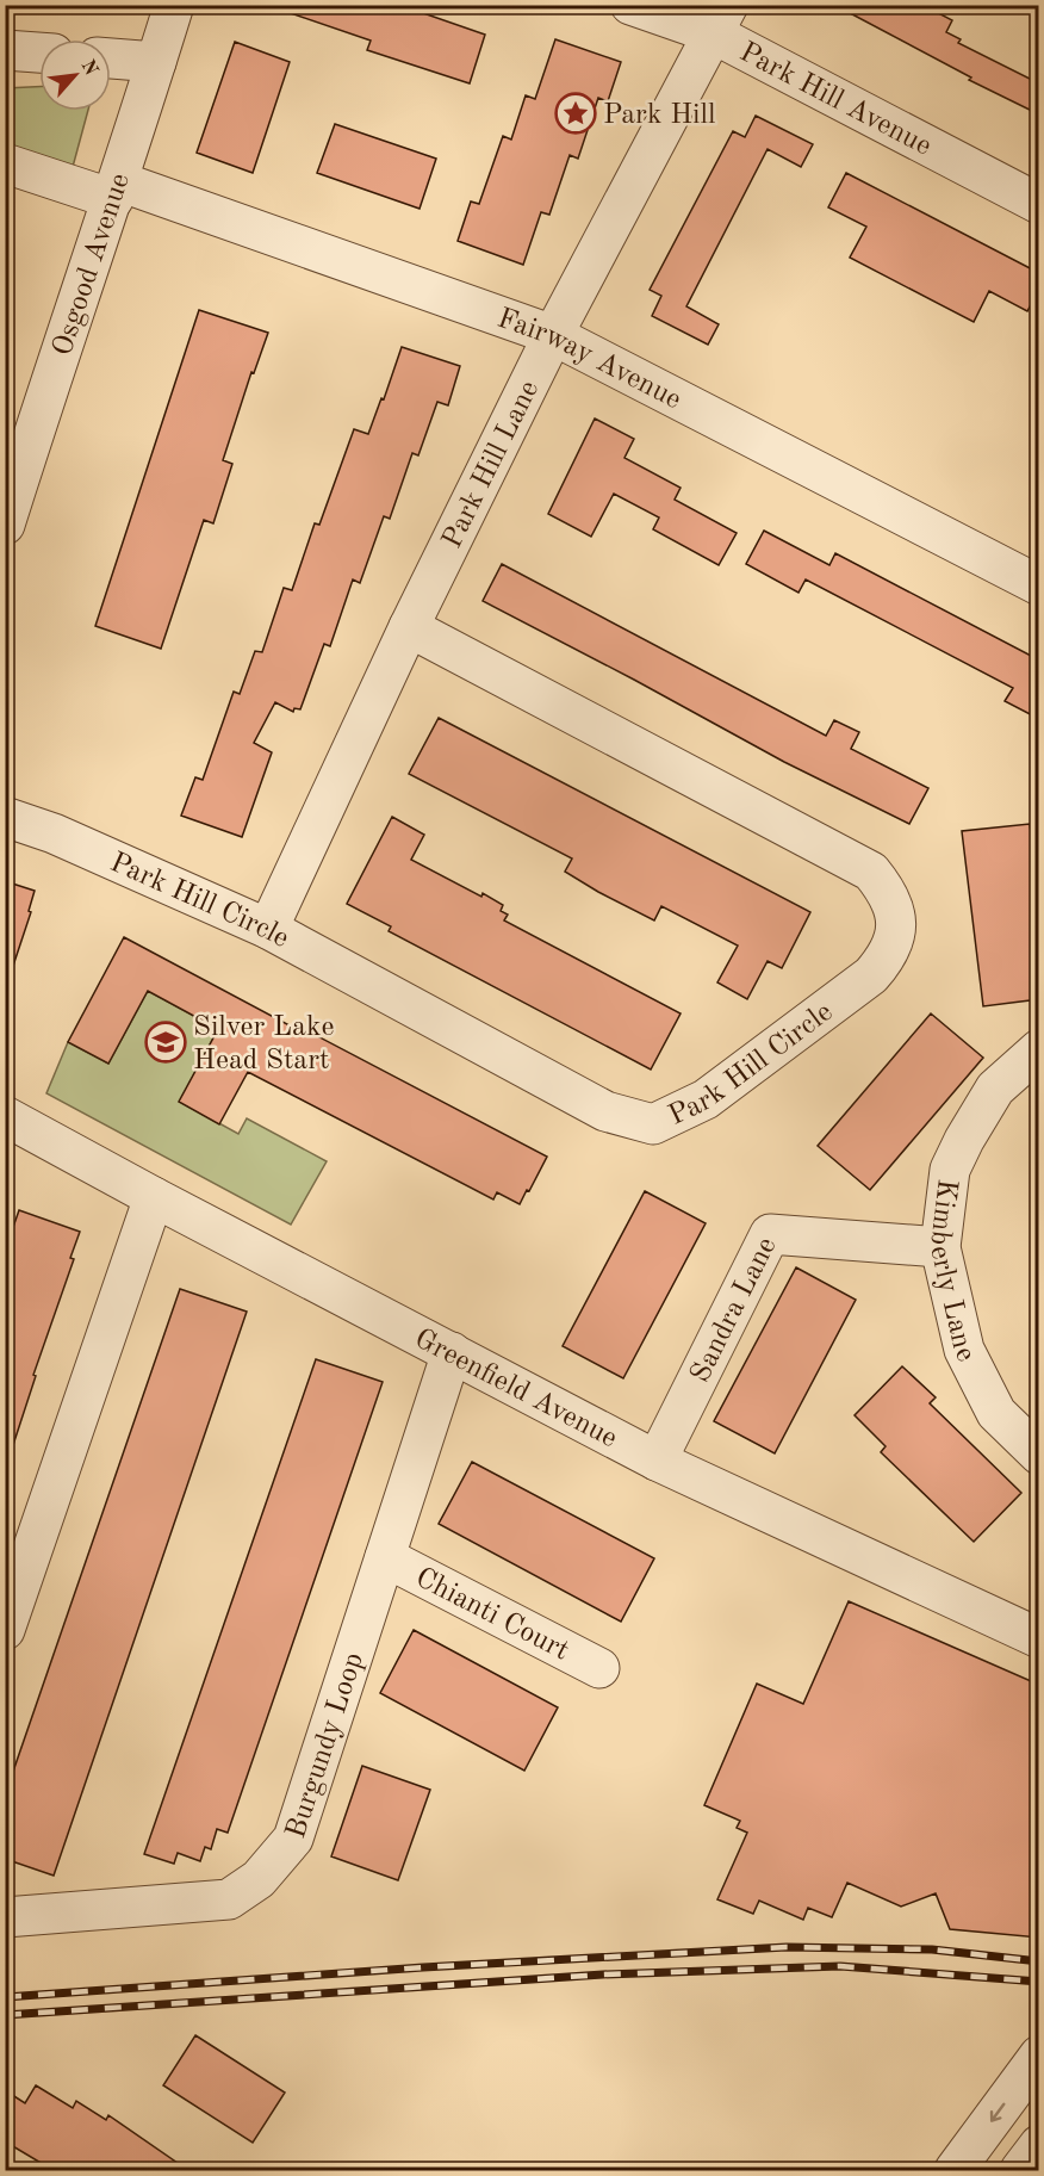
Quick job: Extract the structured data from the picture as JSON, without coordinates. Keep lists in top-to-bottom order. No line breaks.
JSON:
{"streets":{"street":["Park Hill Avenue","Osgood Avenue","Fairway Avenue","Park Hill Lane","Park Hill Circle","Kimberly Lane","Sandra Lane","Greenfield Avenue","Chianti Court","Burgundy Loop"]},"crossings":[["Park Hill Avenue","Park Hill Lane"],["Osgood Avenue","Fairway Avenue"],["Fairway Avenue","Park Hill Lane"],["Park Hill Lane","Park Hill Circle"],["Kimberly Lane","Sandra Lane"],["Sandra Lane","Greenfield Avenue"],["Greenfield Avenue","Burgundy Loop"],["Chianti Court","Burgundy Loop"]],"places":{"place":["Park Hill"],"school or university":["Silver Lake Head Start"]},"north":"top right"}
